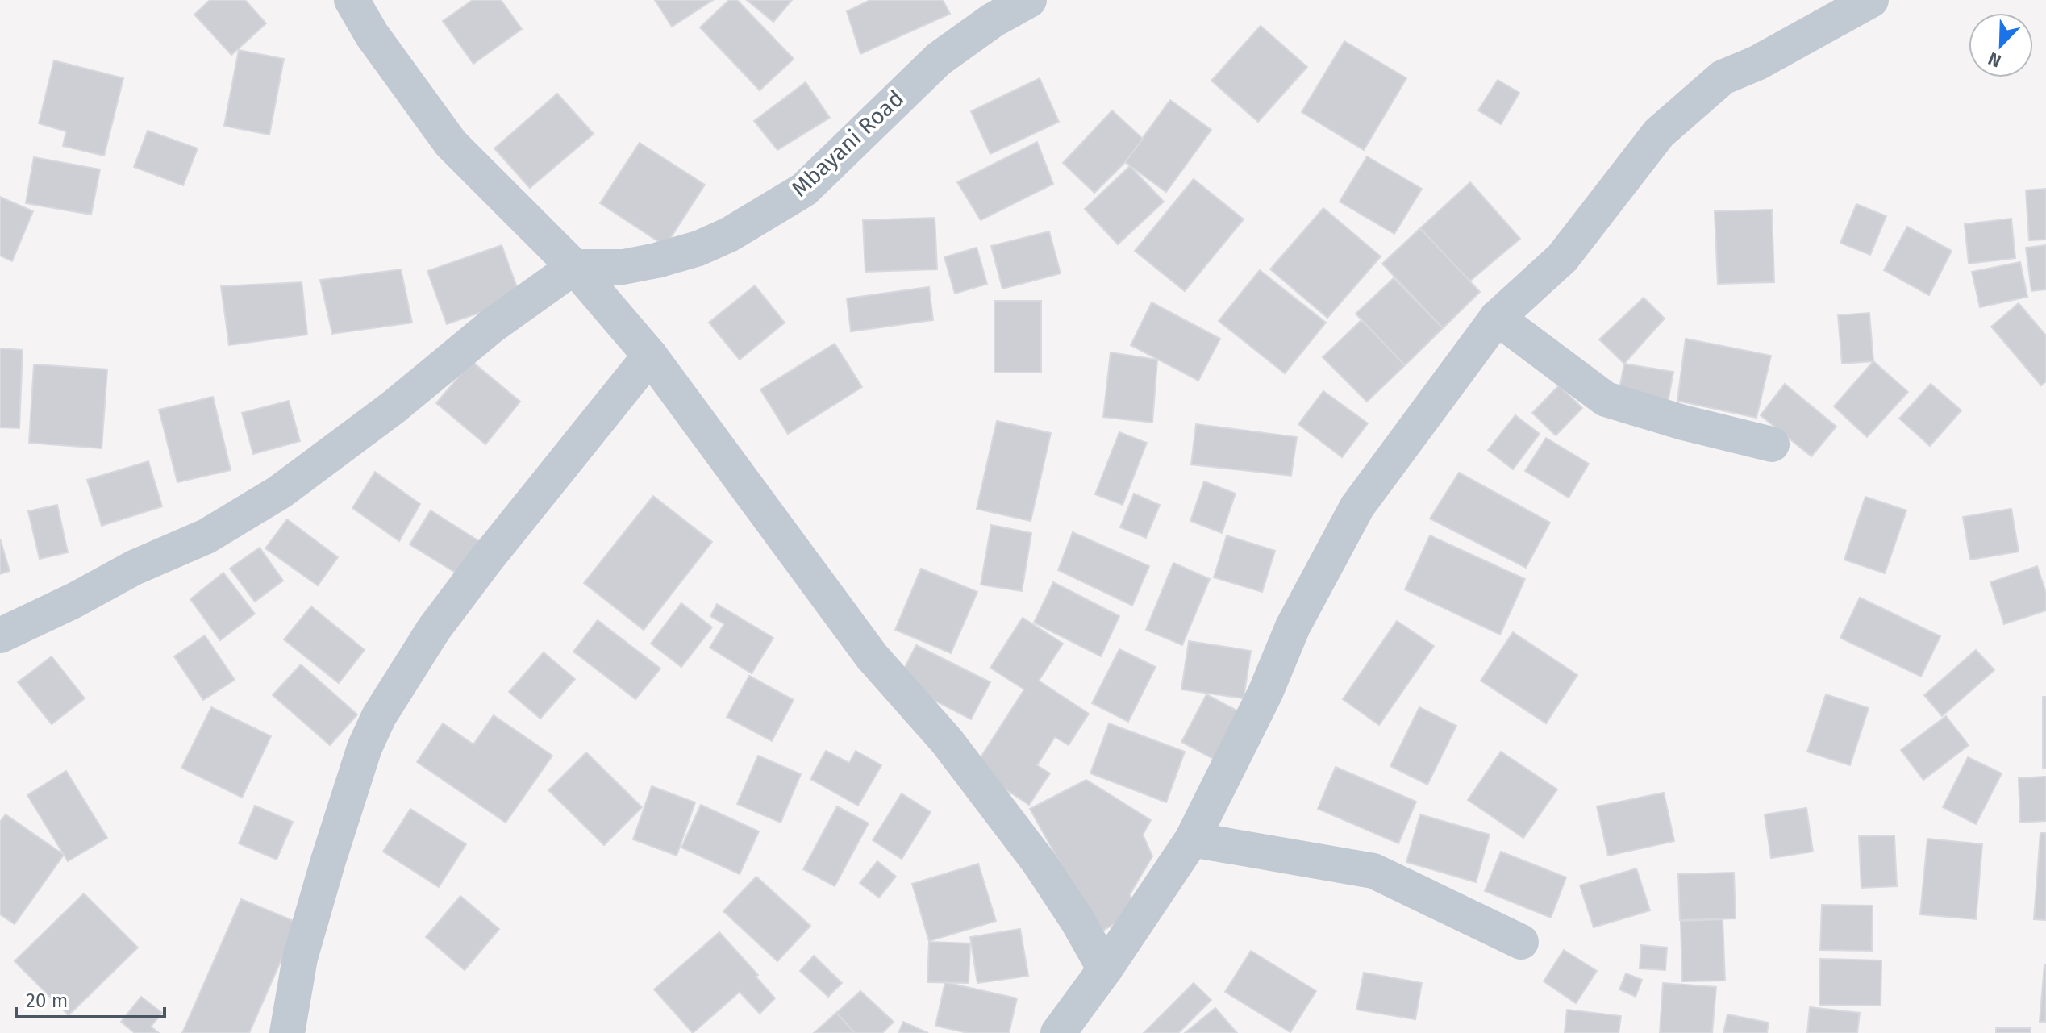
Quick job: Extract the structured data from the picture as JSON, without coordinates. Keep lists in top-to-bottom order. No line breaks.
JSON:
{"streets":{"street":["Mbayani Road"]},"scale_bar":"20 m","north":"bottom left"}
